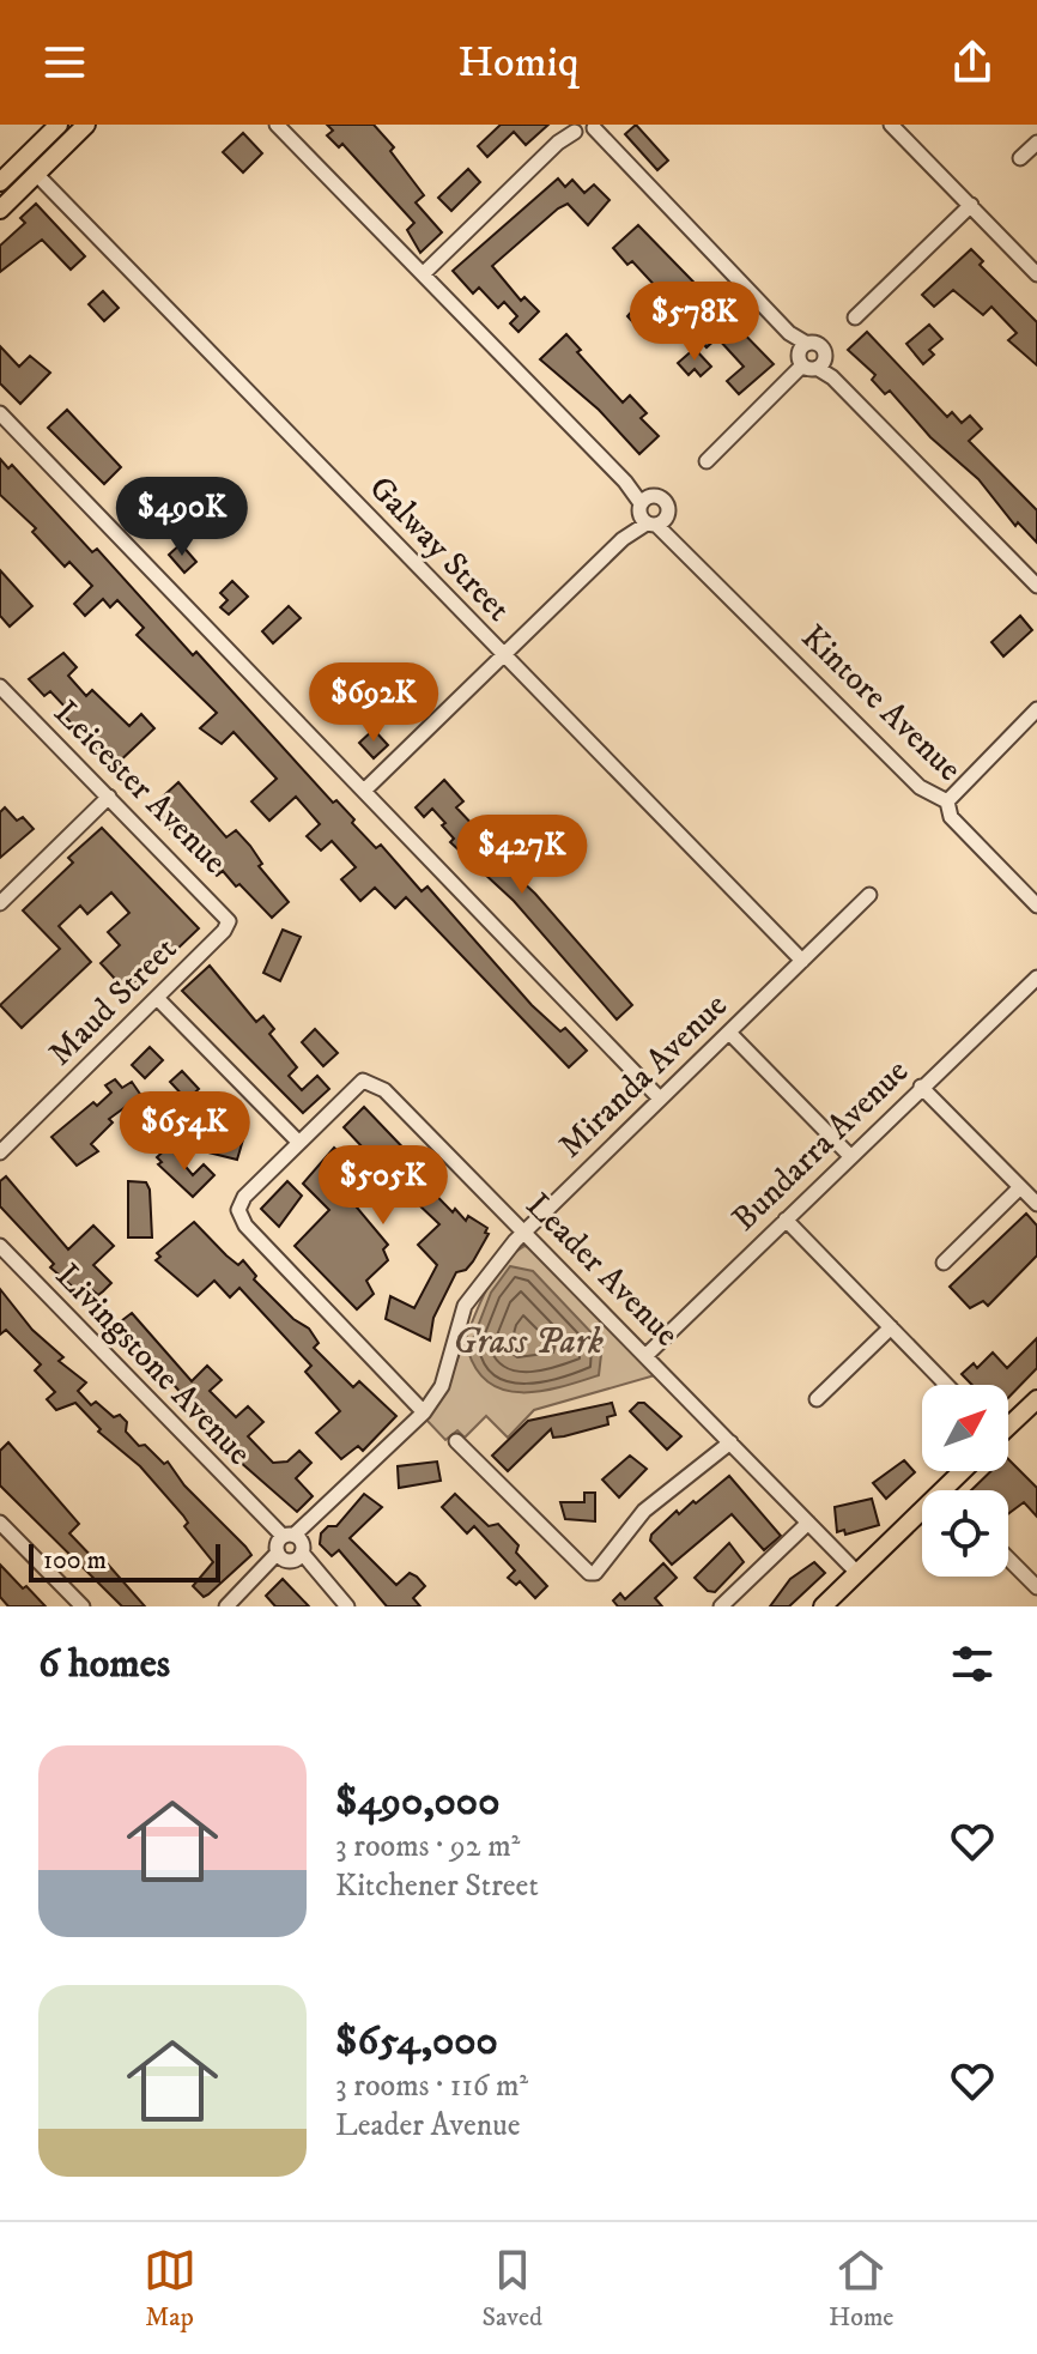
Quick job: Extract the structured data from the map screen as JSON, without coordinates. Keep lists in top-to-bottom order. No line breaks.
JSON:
{"streets":{"street":["Galway Street","Kintore Avenue","Leicester Avenue","Maud Street","Miranda Avenue","Bundarra Avenue","Leader Avenue","Livingstone Avenue"]},"crossings":[["Galway Street","Miranda Avenue"],["Leicester Avenue","Maud Street"],["Miranda Avenue","Leader Avenue"],["Miranda Avenue","Livingstone Avenue"],["Bundarra Avenue","Leader Avenue"]],"water":["Grass Park"],"scale_bar":"100 m","north":"top right","page":{"header":"Homiq","price":["$578K","$490K","$692K","$427K","$654K","$505K"],"scale":"100 m","heading":"6 homes","list":[{"name":"$490,000","note":"3 rooms · 92 m² · Kitchener Street"},{"name":"$654,000","note":"3 rooms · 116 m² · Leader Avenue"}],"tabs":["Map","Saved","Home"]}}
